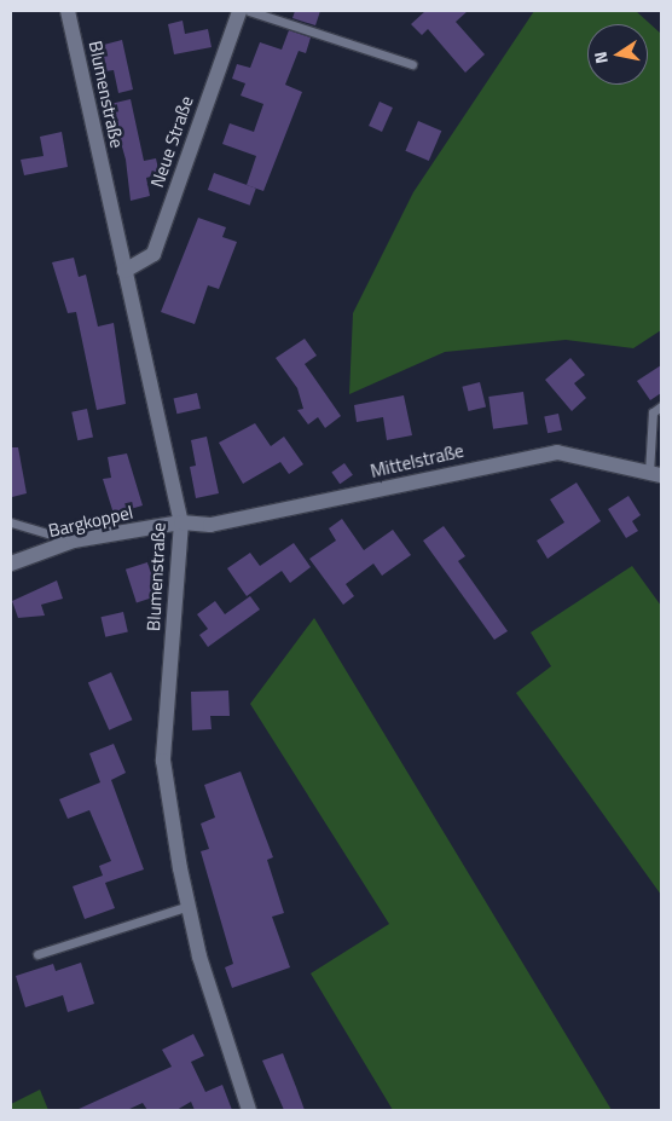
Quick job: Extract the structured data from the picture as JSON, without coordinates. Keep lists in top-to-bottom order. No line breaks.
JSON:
{"streets":{"street":["Blumenstraße","Neue Straße","Mittelstraße","Bargkoppel"]},"crossings":[["Blumenstraße","Neue Straße"],["Blumenstraße","Mittelstraße"],["Blumenstraße","Bargkoppel"],["Mittelstraße","Bargkoppel"]],"north":"left"}
